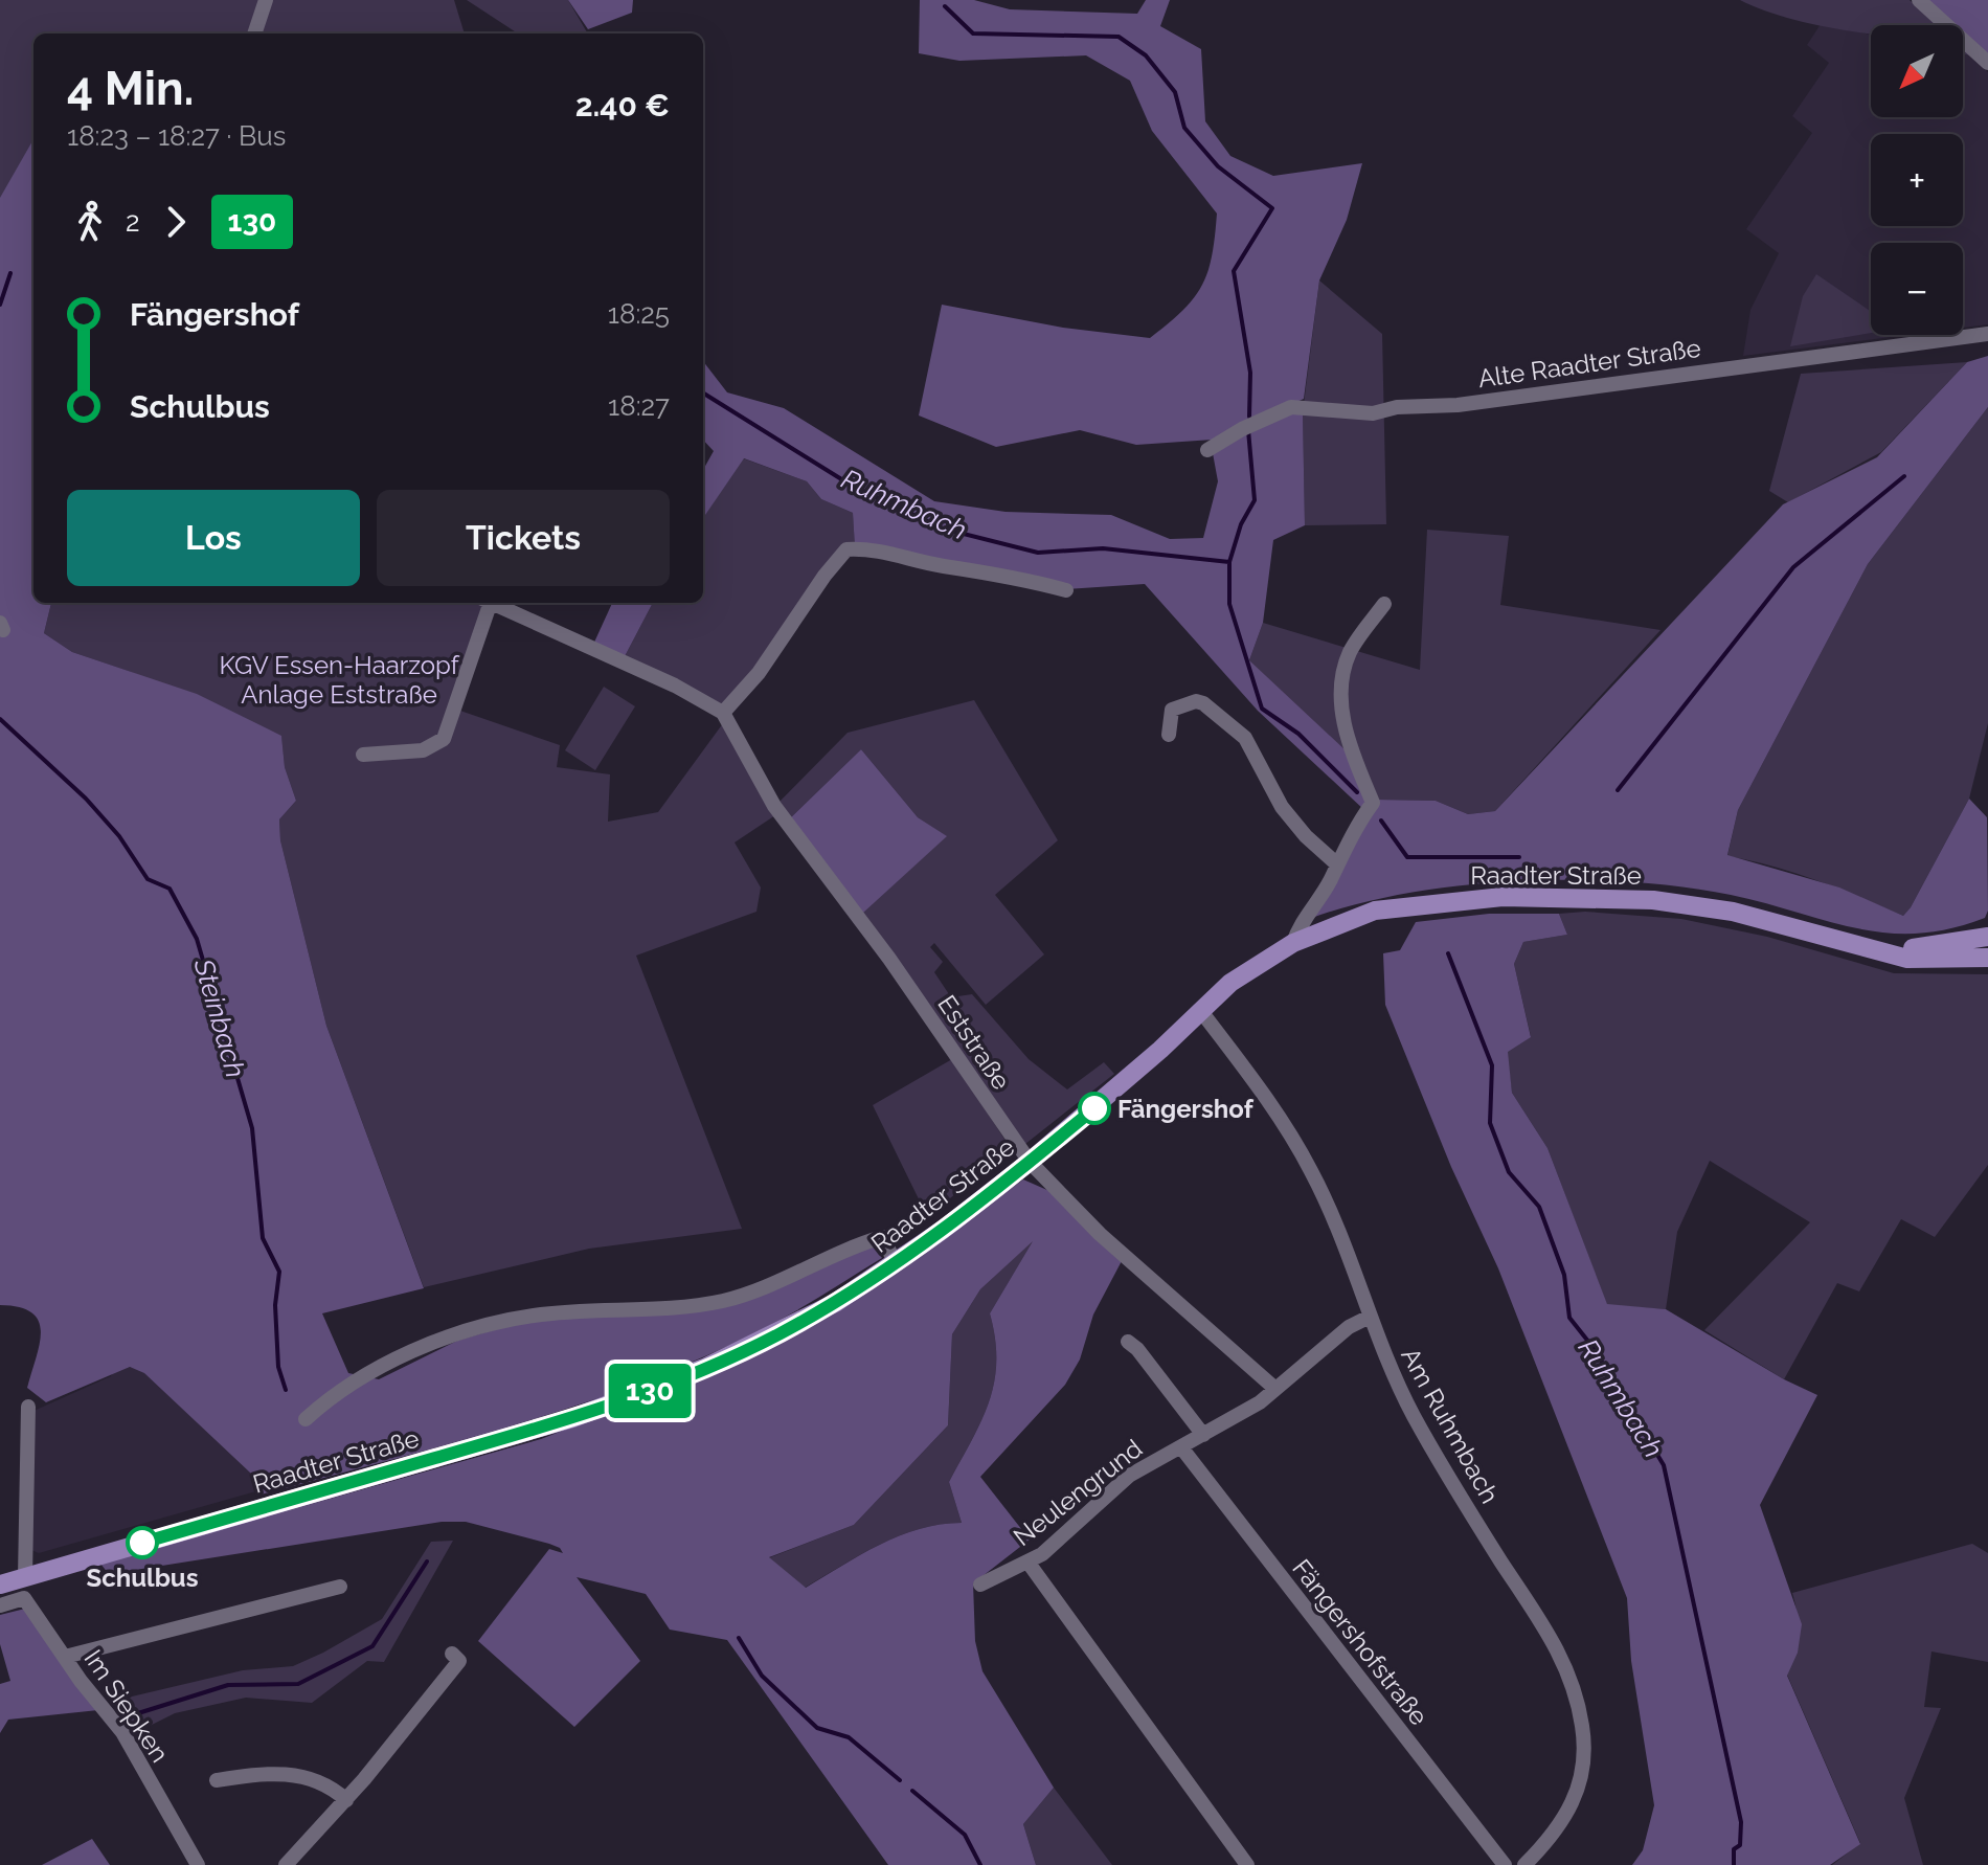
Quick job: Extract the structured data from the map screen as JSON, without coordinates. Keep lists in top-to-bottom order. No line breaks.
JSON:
{"streets":{"main road":["Raadter Straße"],"street":["Alte Raadter Straße","Eststraße","Am Ruhmbach","Neulengrund","Fängershofstraße","Im Siepken"]},"crossings":[["Raadter Straße","Eststraße"],["Raadter Straße","Am Ruhmbach"],["Eststraße","Neulengrund"],["Am Ruhmbach","Neulengrund"],["Neulengrund","Fängershofstraße"]],"water":["Ruhmbach","Steinbach"],"parks":["KGV Essen-Haarzopf Anlage Eststraße"],"places":["Fängershof","Schulbus"],"lines":["bus line 130"],"north":"bottom left","page":{"on_map":"130","map_buttons":["+","−"],"heading":["4 Min.","18:23 – 18:27 · Bus","2.40 €"],"legs":["2","130"],"list":[{"name":"Fängershof","value":"18:25"},{"name":"Schulbus","value":"18:27"}],"buttons":["Los","Tickets"]}}
